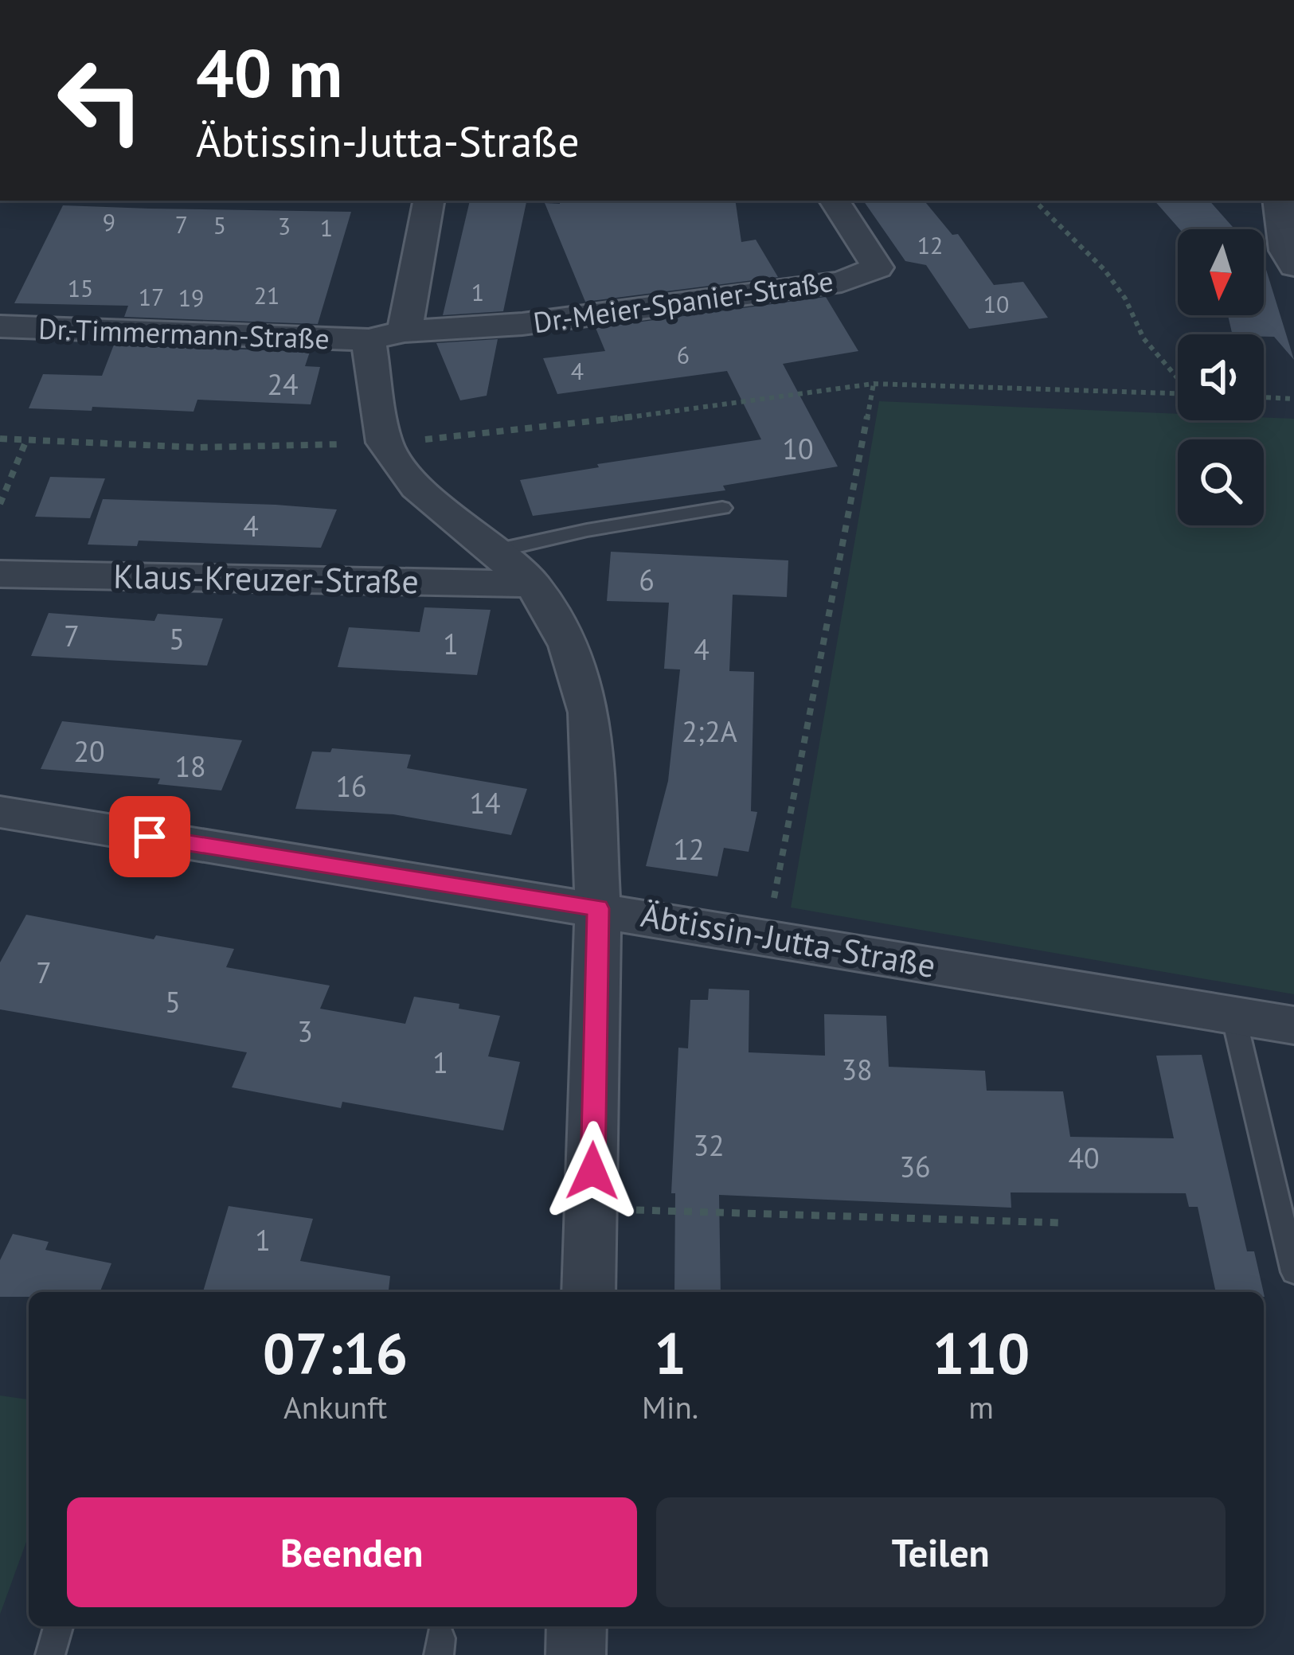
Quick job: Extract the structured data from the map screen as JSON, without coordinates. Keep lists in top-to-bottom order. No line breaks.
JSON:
{"streets":{"street":["Dr.-Meier-Spanier-Straße","Dr.-Timmermann-Straße","Klaus-Kreuzer-Straße","Äbtissin-Jutta-Straße"]},"crossings":[["Dr.-Meier-Spanier-Straße","Dr.-Timmermann-Straße"]],"house_numbers":["9","7","5","3","1","12","15","1","21","17","19","10","6","4","24","10","4","6","7","5","1","4","2;2A","20","18","16","14","12","7","5","3","1","38","32","40","36","1"],"north":"bottom","page":{"turn":["40 m","Äbtissin-Jutta-Straße"],"eta":["07:16","Ankunft","1","Min.","110","m"],"buttons":["Beenden","Teilen"]}}
